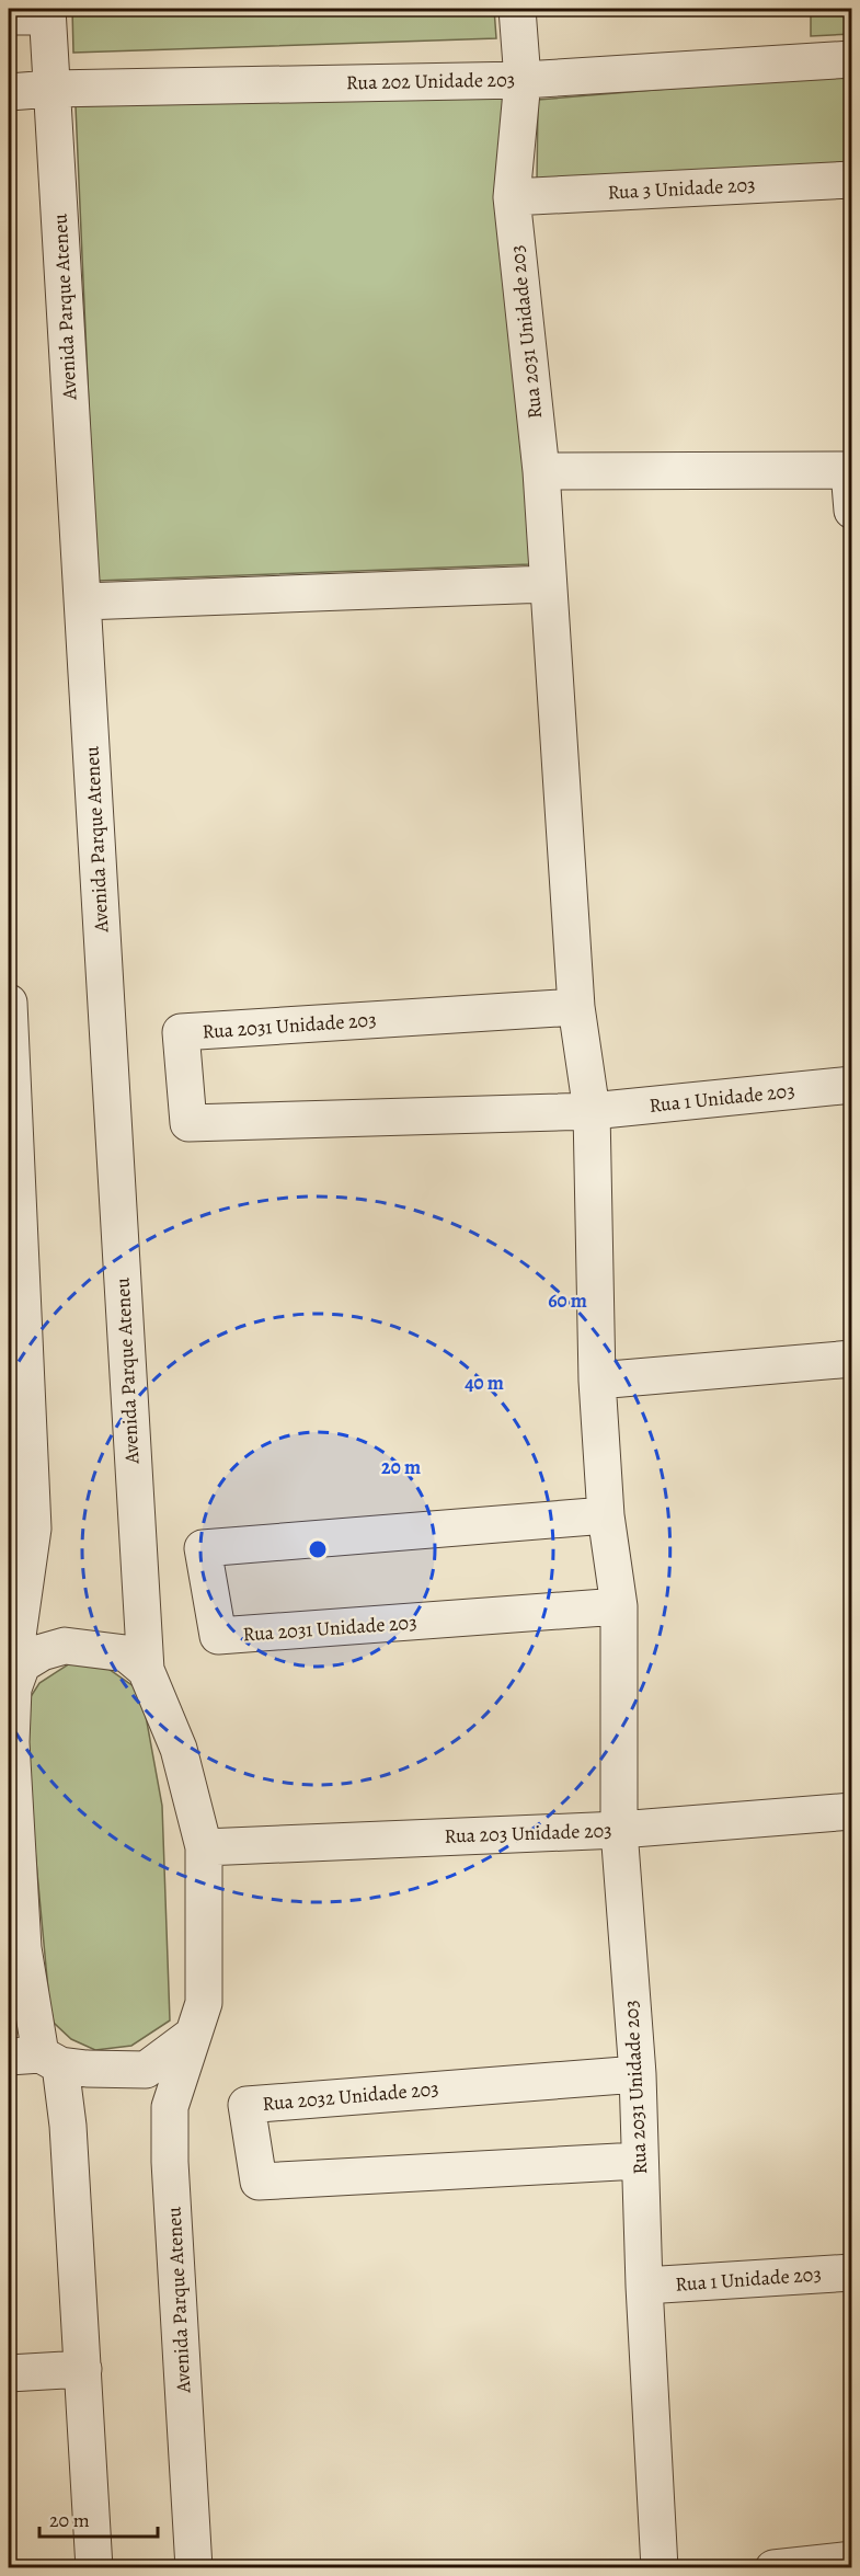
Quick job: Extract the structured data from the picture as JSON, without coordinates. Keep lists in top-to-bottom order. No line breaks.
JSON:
{"streets":{"street":["Rua 202 Unidade 203","Rua 3 Unidade 203","Avenida Parque Ateneu","Rua 2031 Unidade 203","Rua 1 Unidade 203","Rua 203 Unidade 203","Rua 2032 Unidade 203"]},"crossings":[["Rua 202 Unidade 203","Avenida Parque Ateneu"],["Rua 202 Unidade 203","Rua 2031 Unidade 203"],["Rua 3 Unidade 203","Rua 2031 Unidade 203"],["Avenida Parque Ateneu","Rua 203 Unidade 203"],["Rua 2031 Unidade 203","Rua 1 Unidade 203"],["Rua 2031 Unidade 203","Rua 203 Unidade 203"],["Rua 2031 Unidade 203","Rua 2032 Unidade 203"]],"scale_bar":"20 m","rings":["60 m","40 m","20 m"]}
